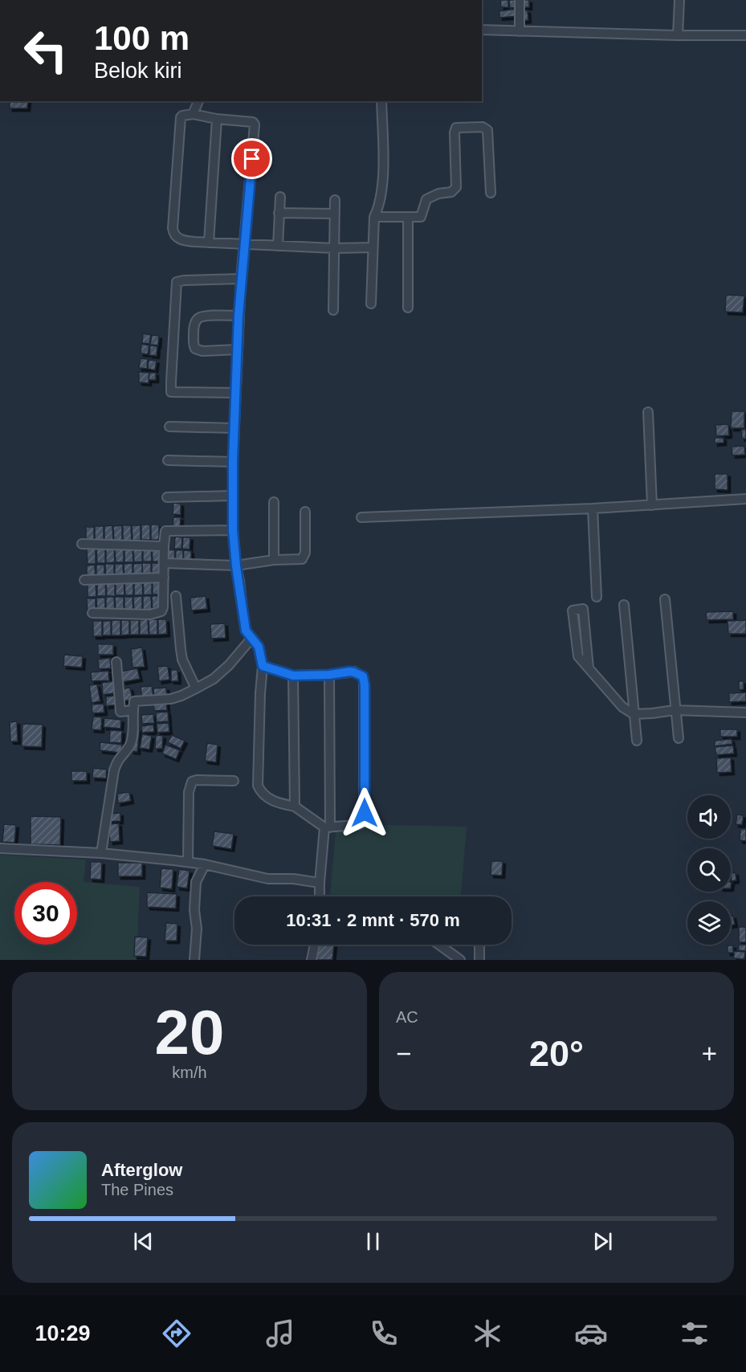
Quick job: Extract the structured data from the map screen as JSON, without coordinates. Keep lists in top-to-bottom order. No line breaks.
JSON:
{"page":{"turn":["100 m","Belok kiri"],"limit":"30","trip":"10:31 · 2 mnt · 570 m","tile":[["20","km/h"],"AC"],"heat":["−","20°","+"],"song":["Afterglow","The Pines"],"tabs":"10:29"}}
